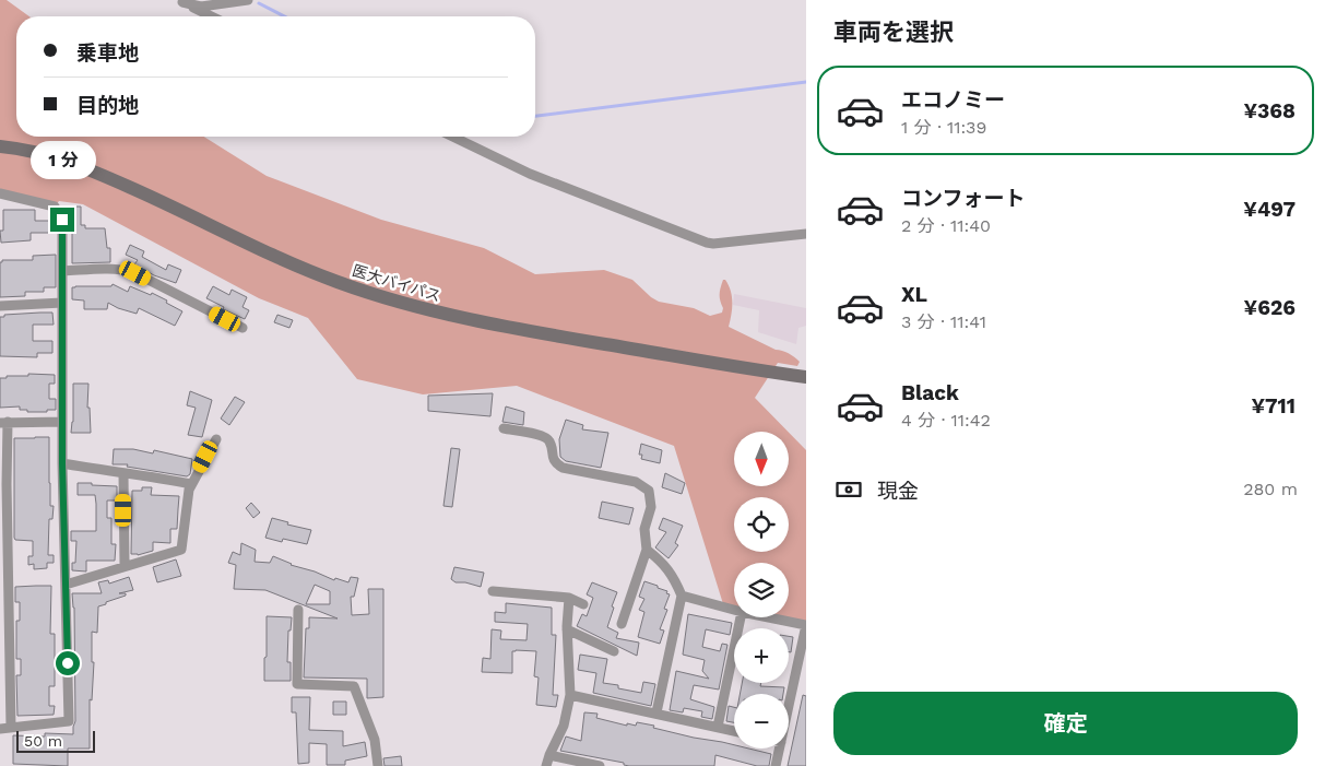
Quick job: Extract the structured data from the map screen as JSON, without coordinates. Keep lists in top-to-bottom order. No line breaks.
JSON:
{"streets":{"main road":["医大バイパス"]},"scale_bar":"50 m","north":"bottom","page":{"heading":"車両を選択","banner":["乗車地","目的地"],"list":[{"name":"エコノミー","note":"1 分 · 11:39","value":"¥368"},{"name":"コンフォート","note":"2 分 · 11:40","value":"¥497"},{"name":"XL","note":"3 分 · 11:41","value":"¥626"},{"name":"Black","note":"4 分 · 11:42","value":"¥711"}],"bubble":"1 分","map_buttons":["+","−"],"pay":["現金","280 m"],"buttons":"確定","scale":"50 m"}}
